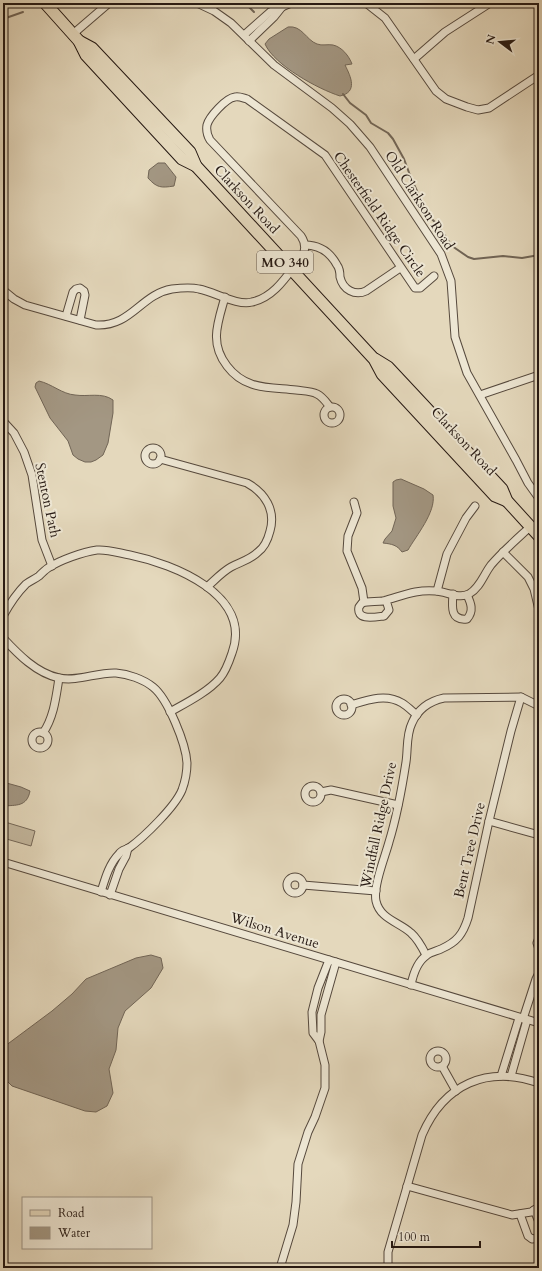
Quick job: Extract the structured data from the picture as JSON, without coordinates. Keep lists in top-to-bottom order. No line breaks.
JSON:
{"streets":{"main road":["Clarkson Road","MO 340"],"street":["Old Clarkson Road","Chesterfield Ridge Circle","Stenton Path","Windfall Ridge Drive","Bent Tree Drive","Wilson Avenue"]},"crossings":[["Windfall Ridge Drive","Bent Tree Drive"]],"legend":["Road","Water"],"scale_bar":"100 m","north":"left"}
